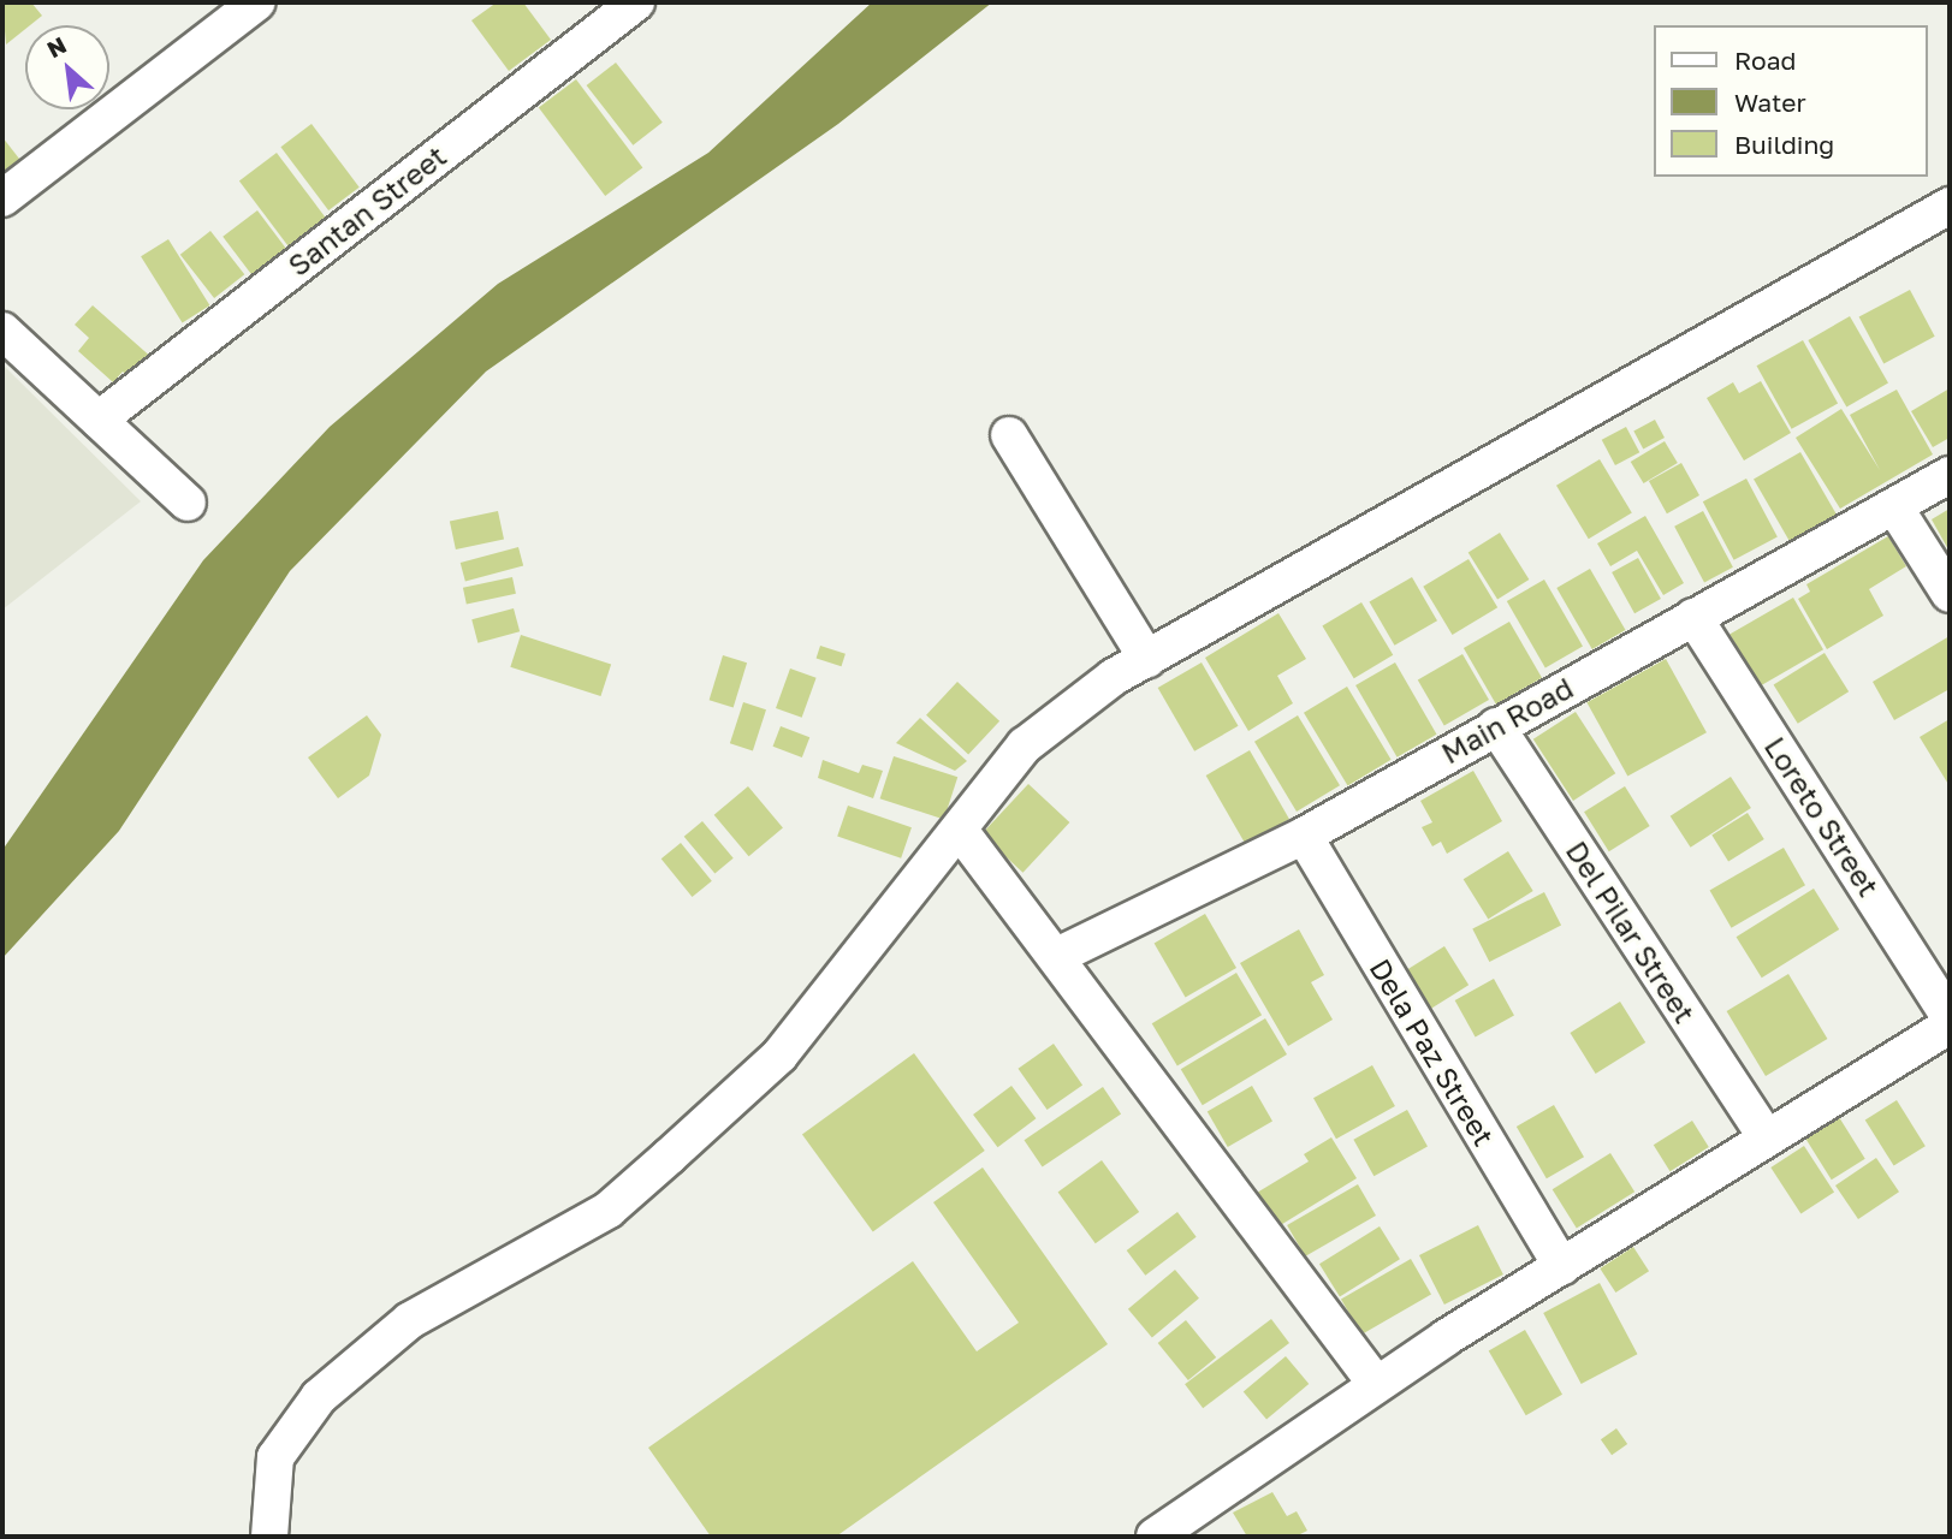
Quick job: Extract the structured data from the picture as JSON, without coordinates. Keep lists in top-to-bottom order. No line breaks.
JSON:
{"streets":{"street":["Santan Street","Main Road","Loreto Street","Del Pilar Street","Dela Paz Street"]},"crossings":[["Main Road","Loreto Street"],["Main Road","Del Pilar Street"],["Main Road","Dela Paz Street"]],"legend":["Road","Water","Building"],"north":"top left"}
